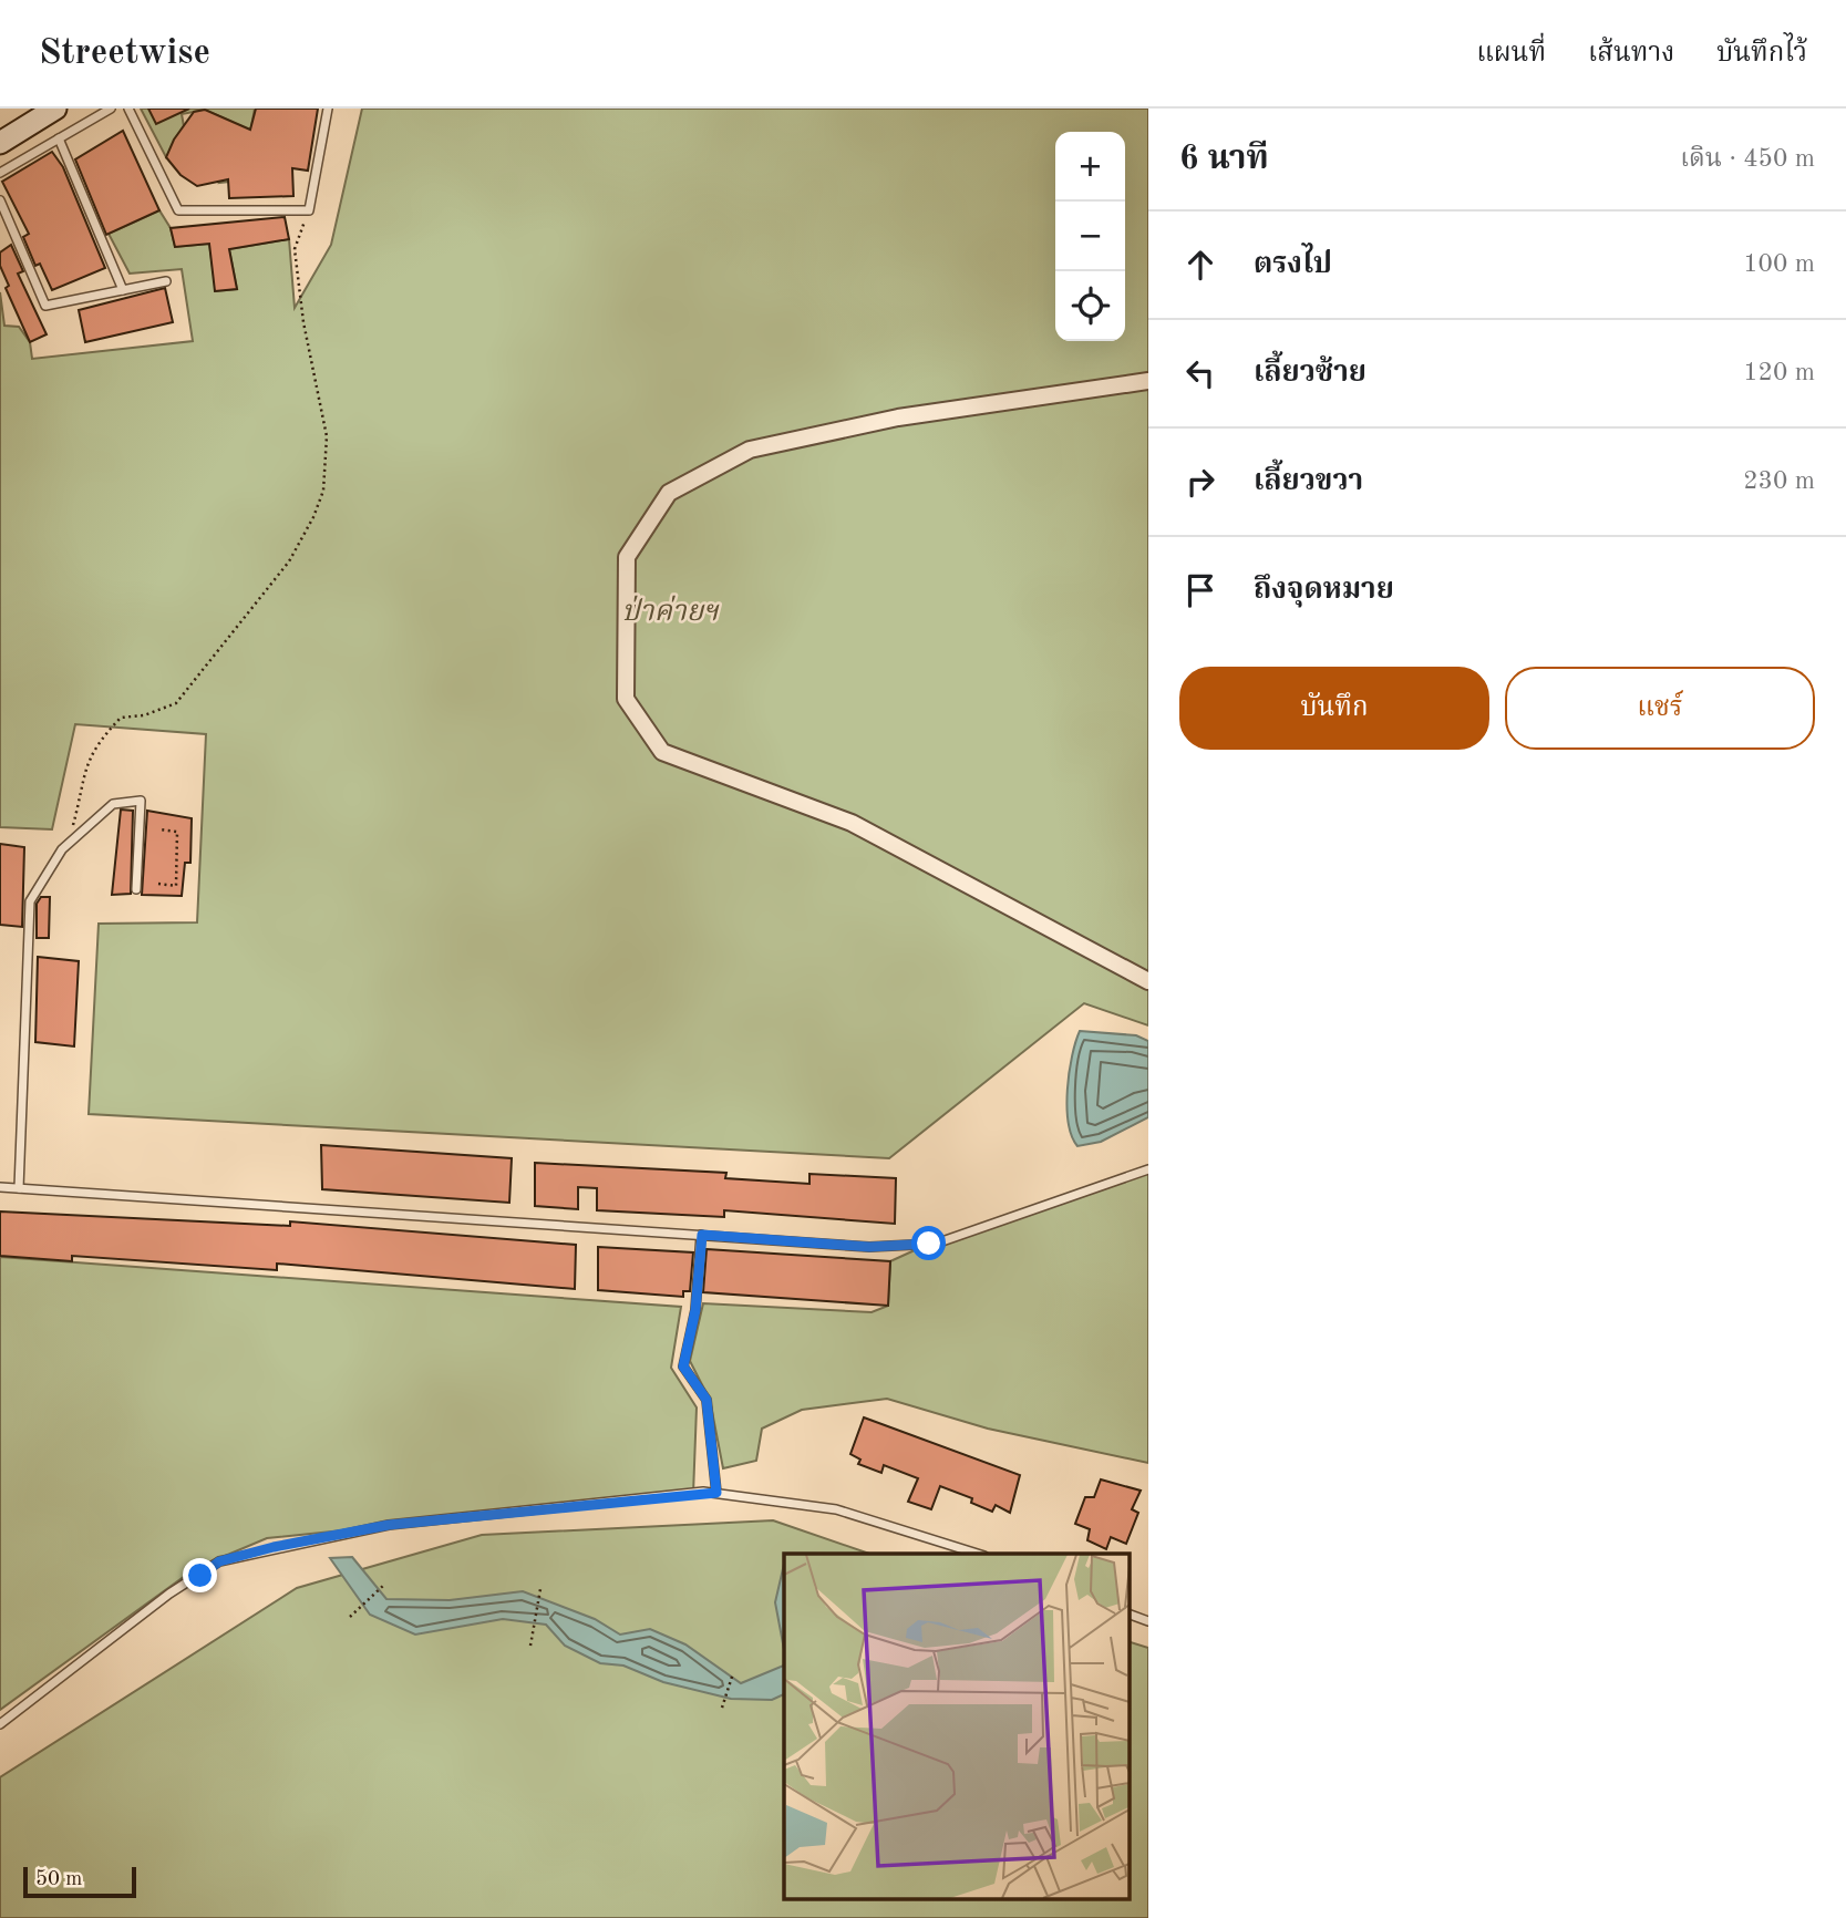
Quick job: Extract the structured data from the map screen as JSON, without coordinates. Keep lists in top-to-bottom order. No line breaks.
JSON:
{"parks":["ป่าค่ายฯ"],"scale_bar":"50 m","page":{"header":"Streetwise","nav":["แผนที่","เส้นทาง","บันทึกไว้"],"heading":["6 นาที","เดิน · 450 m"],"map_buttons":["+","−"],"list":[["ตรงไป","100 m"],["เลี้ยวซ้าย","120 m"],["เลี้ยวขวา","230 m"],"ถึงจุดหมาย"],"buttons":["บันทึก","แชร์"],"scale":"50 m"}}
